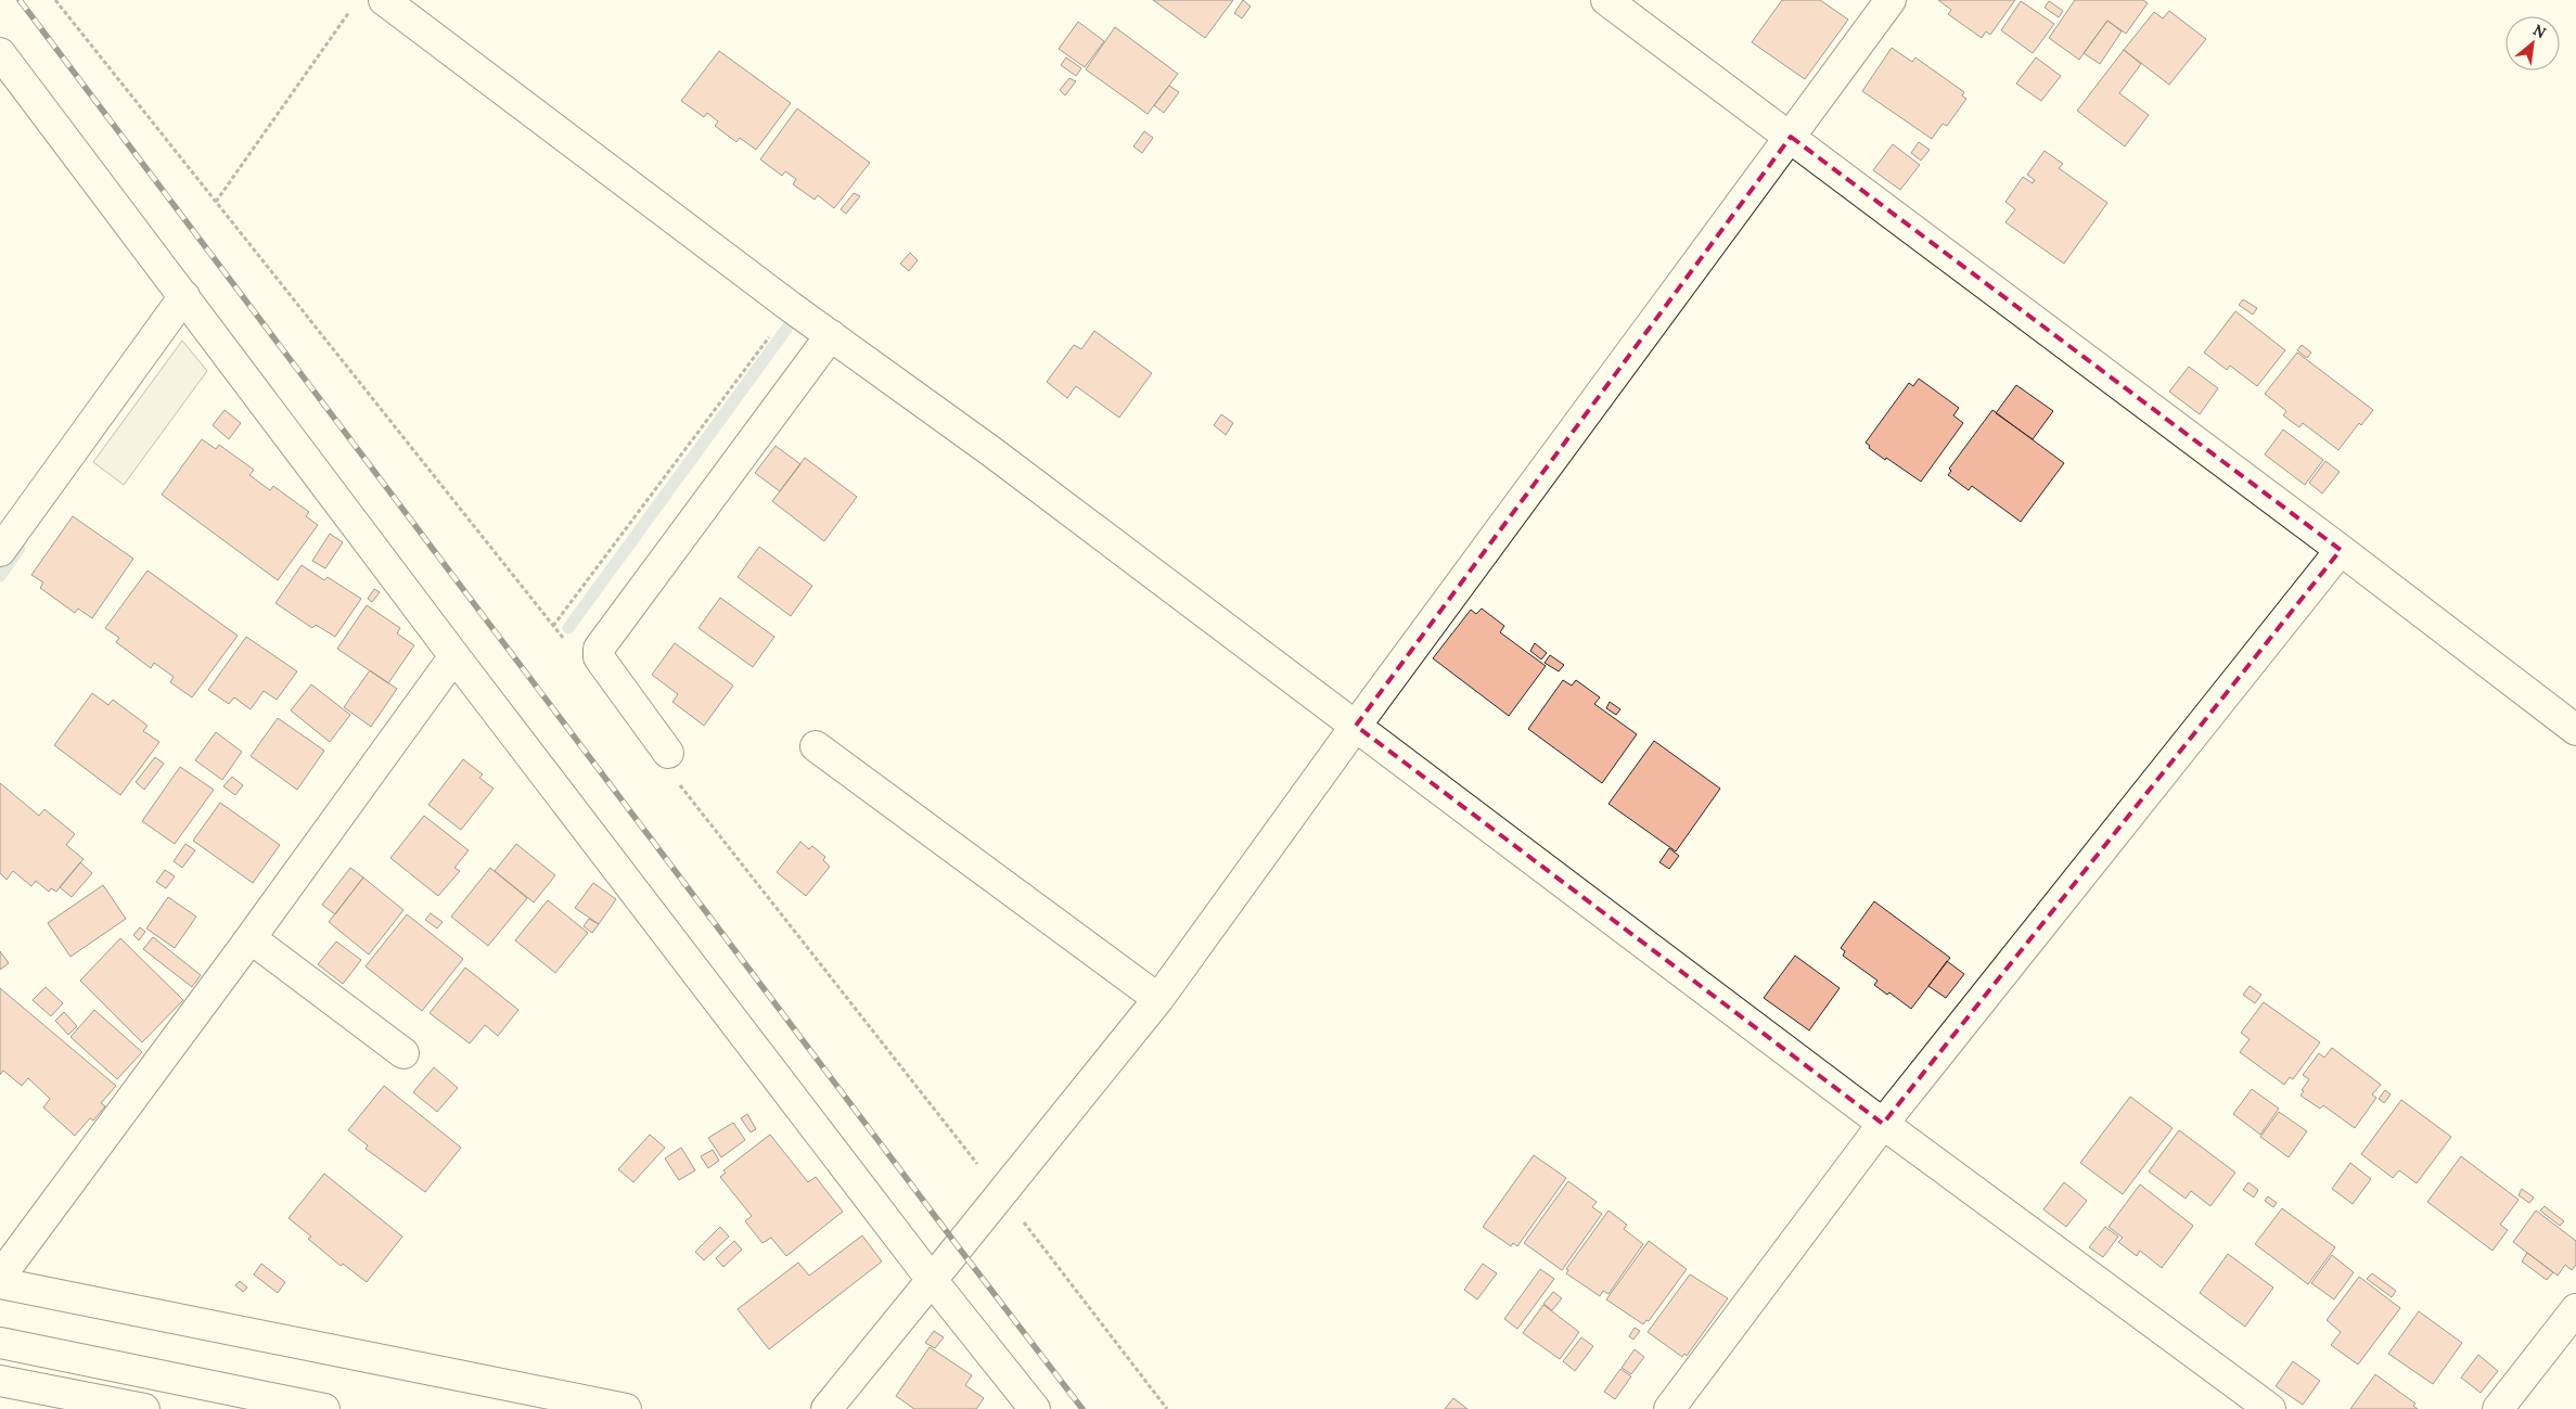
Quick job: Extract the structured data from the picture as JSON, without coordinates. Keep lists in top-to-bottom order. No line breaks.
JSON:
{"north":"top right"}
